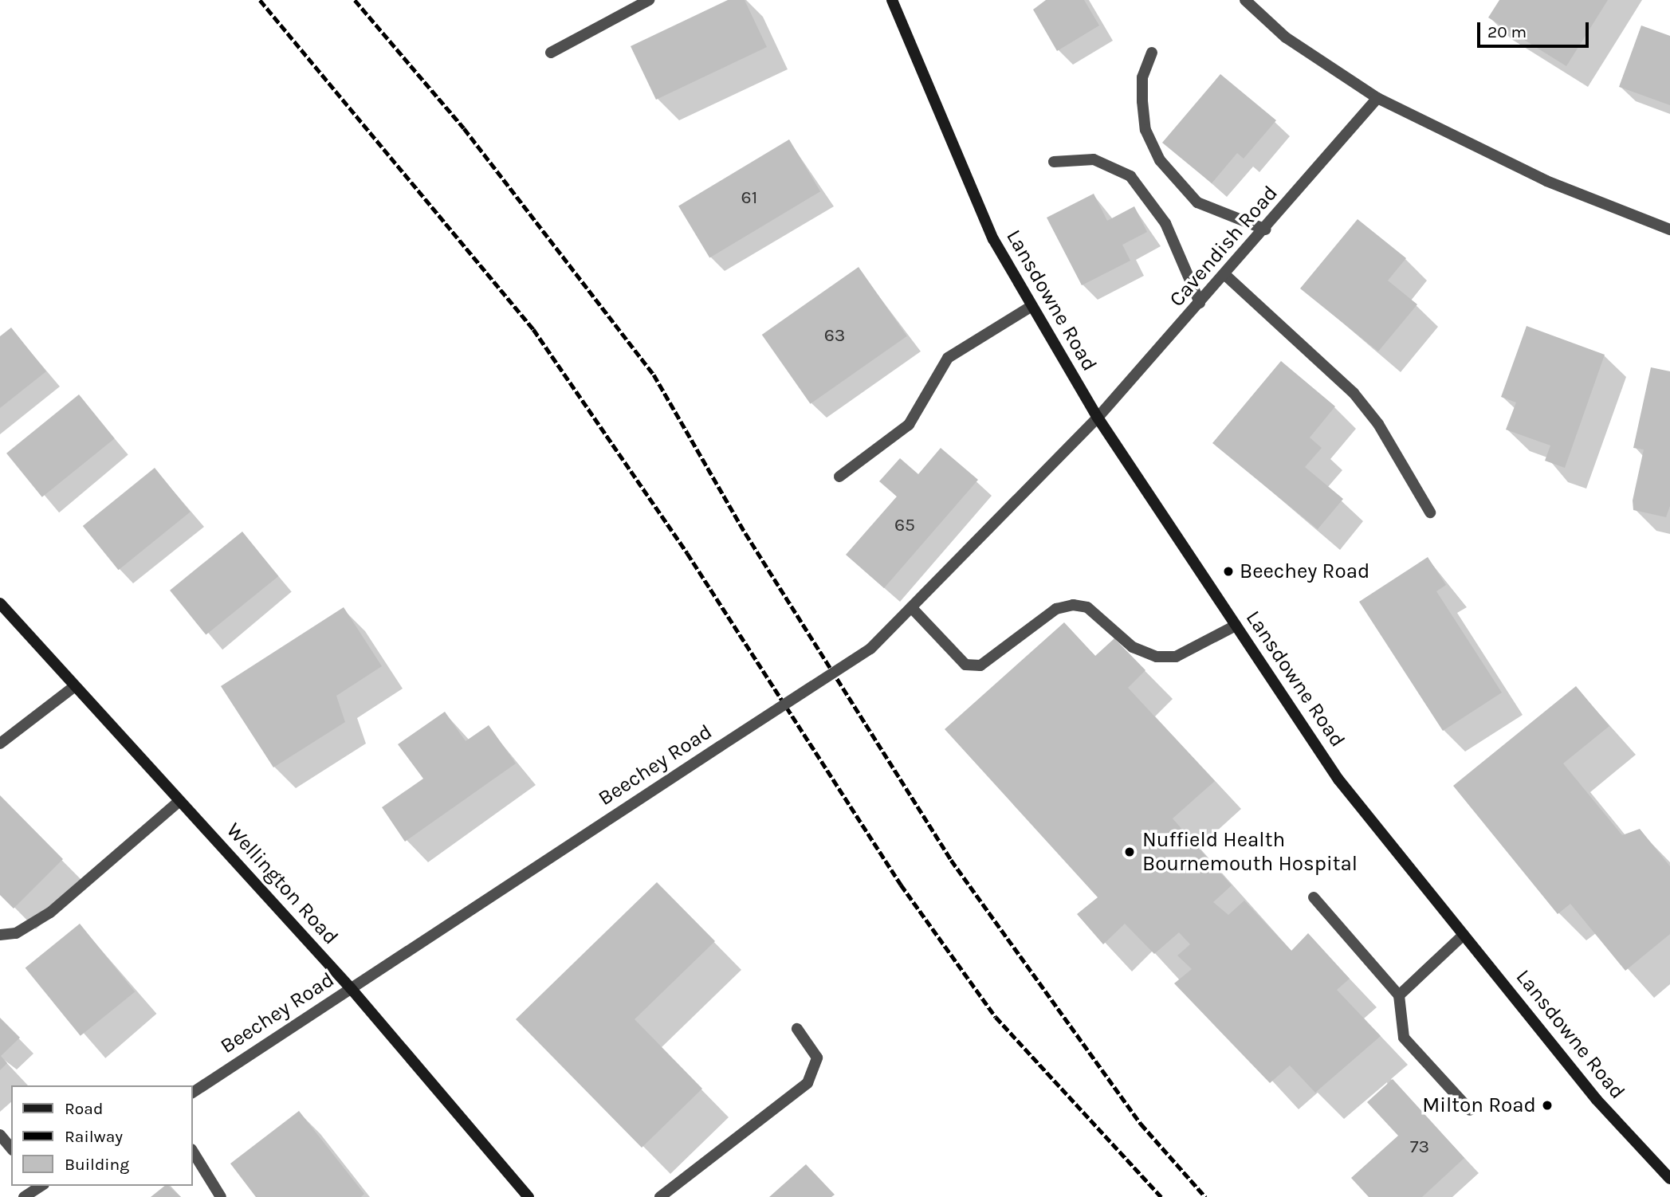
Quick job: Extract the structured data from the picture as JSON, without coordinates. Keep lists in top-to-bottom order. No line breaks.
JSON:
{"streets":{"main road":["Lansdowne Road","Wellington Road"],"street":["Cavendish Road","Beechey Road"]},"crossings":[["Cavendish Road","Lansdowne Road"],["Cavendish Road","Beechey Road"],["Lansdowne Road","Beechey Road"],["Beechey Road","Wellington Road"]],"places":["Beechey Road","Nuffield Health Bournemouth Hospital","Milton Road"],"house_numbers":["61","63","65","73"],"legend":["Road","Railway","Building"],"scale_bar":"20 m"}
